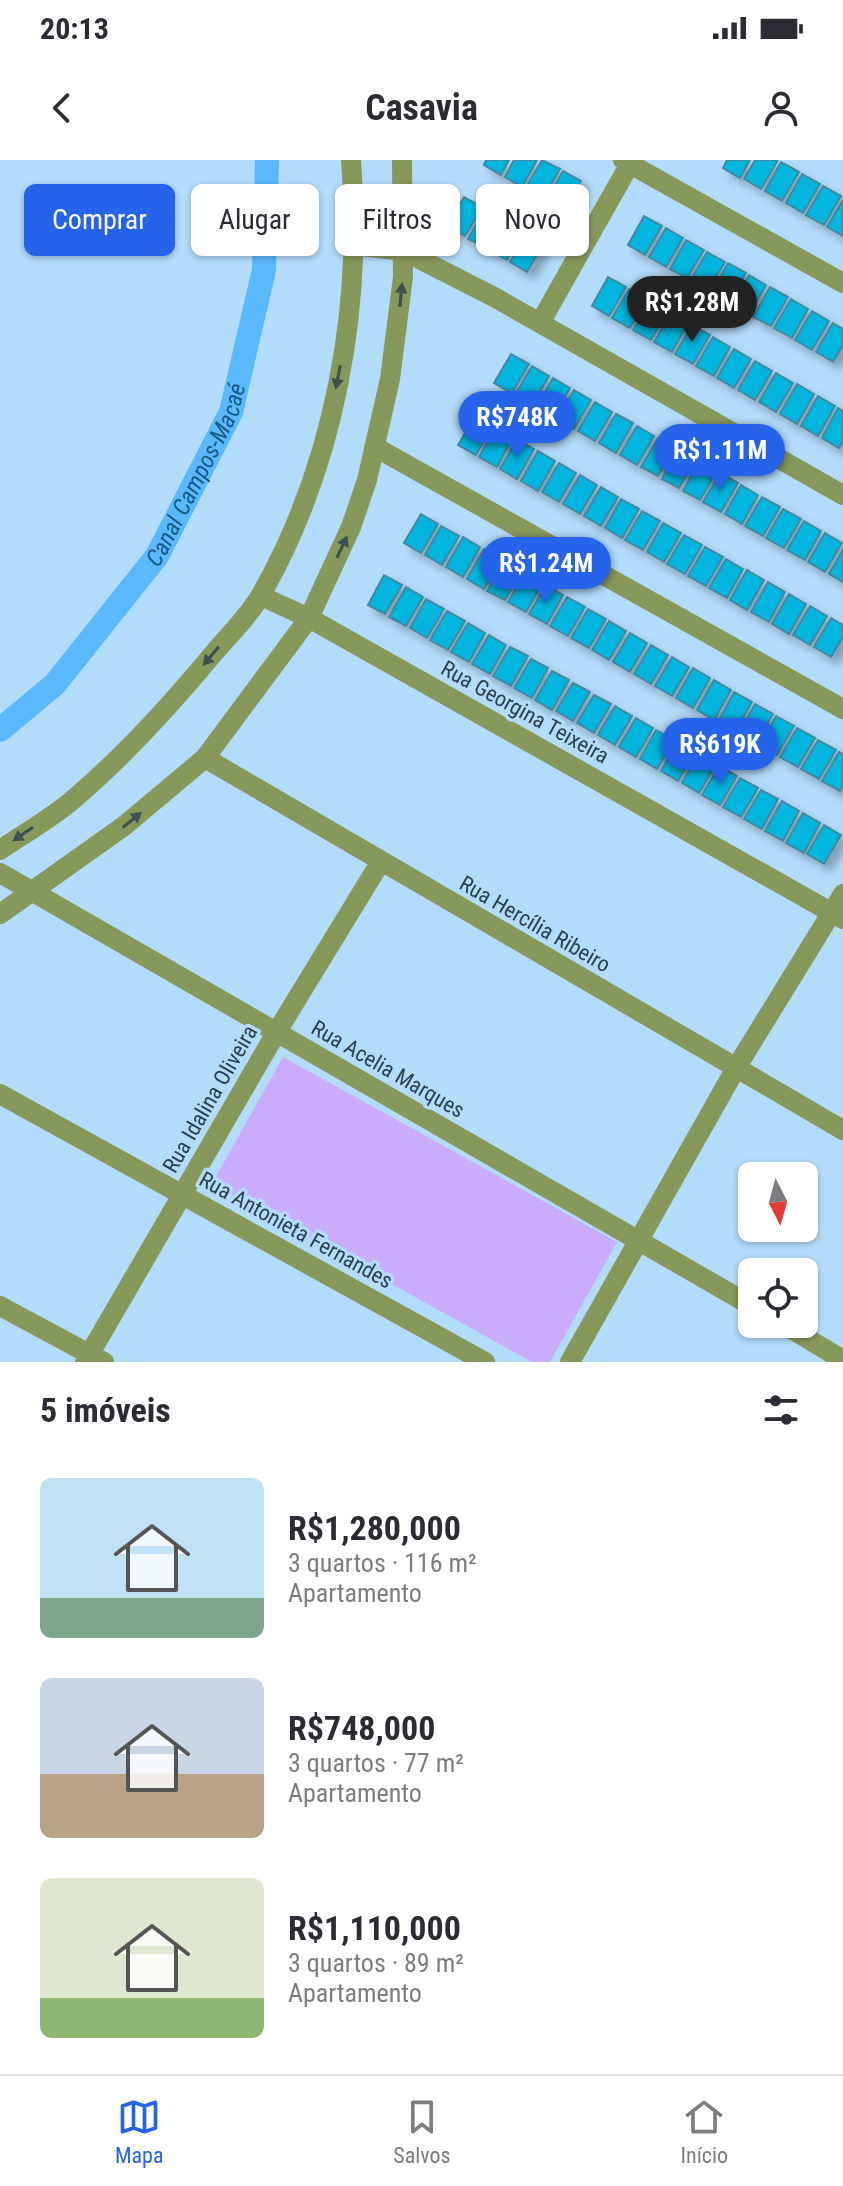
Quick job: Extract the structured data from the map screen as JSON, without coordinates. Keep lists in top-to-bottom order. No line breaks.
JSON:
{"streets":{"street":["Rua Georgina Teixeira","Rua Hercília Ribeiro","Rua Acelia Marques","Rua Idalina Oliveira","Rua Antonieta Fernandes"]},"crossings":[["Rua Hercília Ribeiro","Rua Idalina Oliveira"],["Rua Acelia Marques","Rua Idalina Oliveira"],["Rua Idalina Oliveira","Rua Antonieta Fernandes"]],"water":["Canal Campos-Macaé"],"north":"bottom","page":{"status":"20:13","header":"Casavia","chip":["Comprar","Alugar","Filtros","Novo"],"price":["R$1.28M","R$748K","R$1.11M","R$1.24M","R$619K"],"heading":"5 imóveis","list":[{"name":"R$1,280,000","note":"3 quartos · 116 m² · Apartamento"},{"name":"R$748,000","note":"3 quartos · 77 m² · Apartamento"},{"name":"R$1,110,000","note":"3 quartos · 89 m² · Apartamento"}],"tabs":["Mapa","Salvos","Início"]}}
